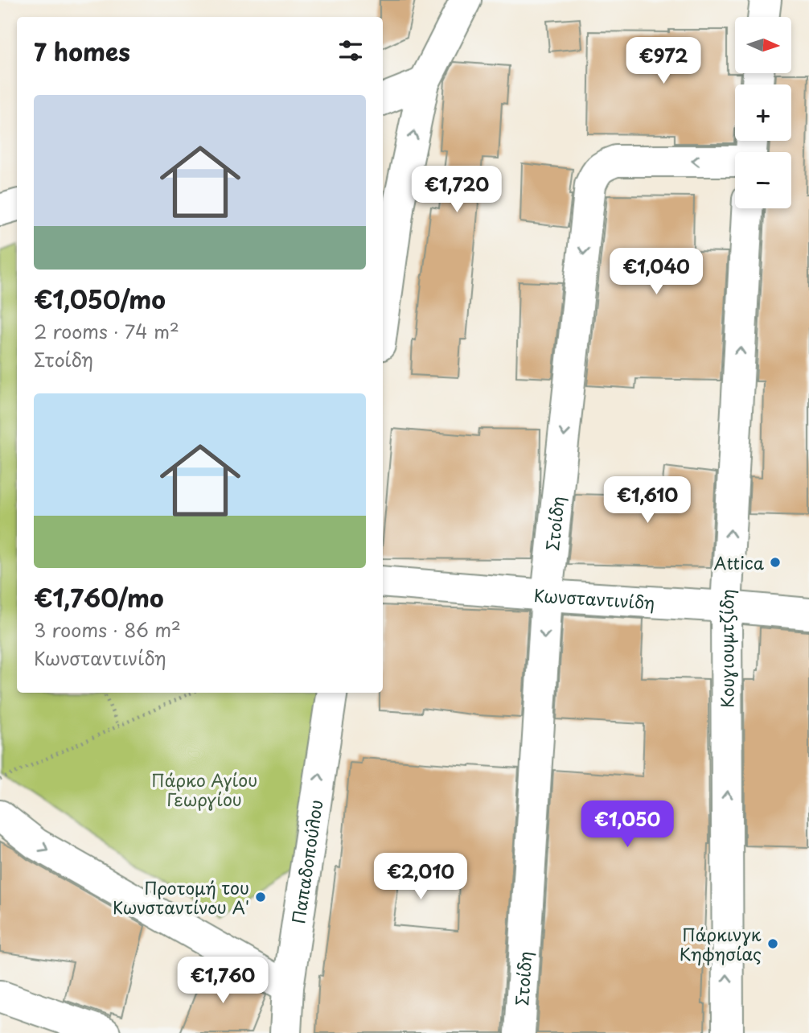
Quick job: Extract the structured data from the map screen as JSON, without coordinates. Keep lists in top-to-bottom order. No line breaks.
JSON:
{"streets":{"street":["Στοίδη","Κωνσταντινίδη","Κουγιουμτζίδη","Παπαδοπούλου"]},"crossings":[["Στοίδη","Κωνσταντινίδη"],["Κωνσταντινίδη","Κουγιουμτζίδη"]],"one_way":["Κουγιουμτζίδη","Παπαδοπούλου"],"parks":["Πάρκο Αγίου Γεωργίου"],"places":["Attica","Προτομή του Κωνσταντίνου Α'","Πάρκινγκ Κηφησίας"],"north":"right","page":{"map_buttons":["+","−"],"heading":"7 homes","price":["€972","€1,720","€1,040","€1,610","€1,050","€2,010","€1,760"],"list":[{"name":"€1,050/mo","note":"2 rooms · 74 m² · Στοίδη"},{"name":"€1,760/mo","note":"3 rooms · 86 m² · Κωνσταντινίδη"}]}}
